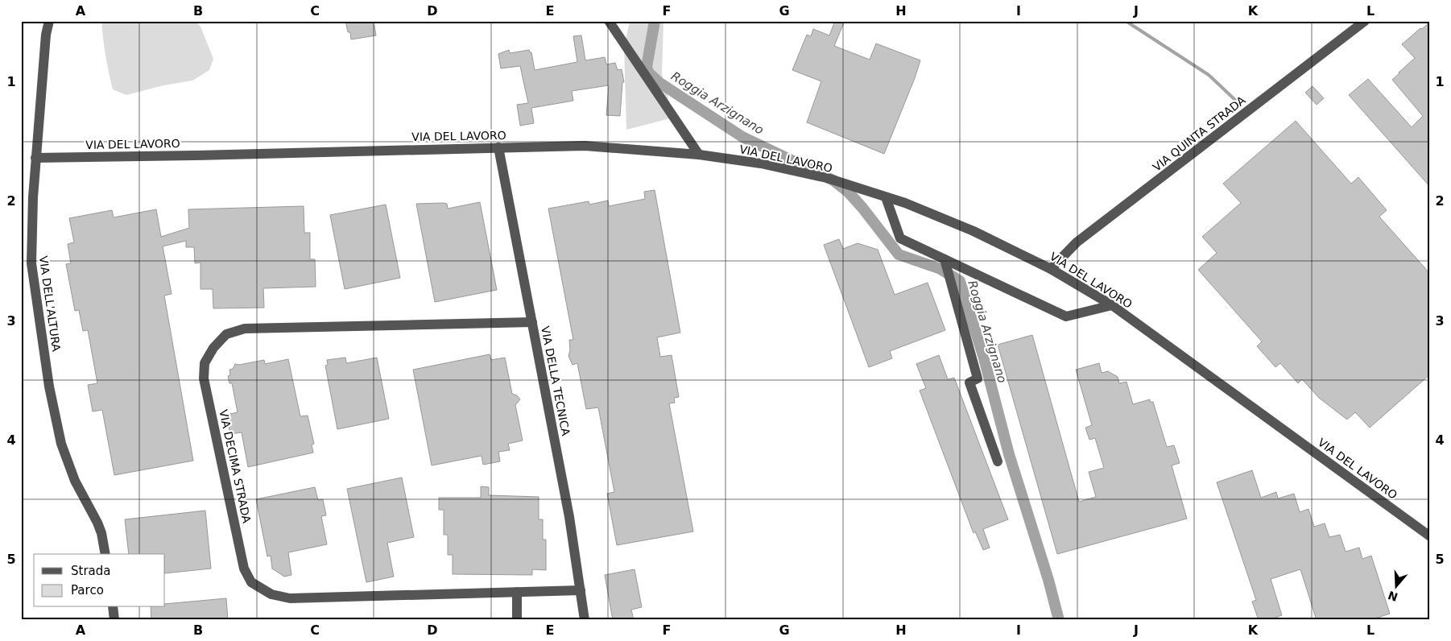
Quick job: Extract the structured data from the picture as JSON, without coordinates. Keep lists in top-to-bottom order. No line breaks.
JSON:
{"streets":{"street":["VIA QUINTA STRADA","VIA DEL LAVORO","VIA DELL'ALTURA","VIA DELLA TECNICA","VIA DECIMA STRADA"]},"crossings":[["VIA QUINTA STRADA","VIA DEL LAVORO"],["VIA DEL LAVORO","VIA DELL'ALTURA"],["VIA DEL LAVORO","VIA DELLA TECNICA"],["VIA DELLA TECNICA","VIA DECIMA STRADA"]],"water":["Roggia Arzignano"],"legend":["Strada","Parco"],"north":"bottom","grid":{"columns":["A","B","C","D","E","F","G","H","I","J","K","L"],"rows":["1","2","3","4","5"]}}
